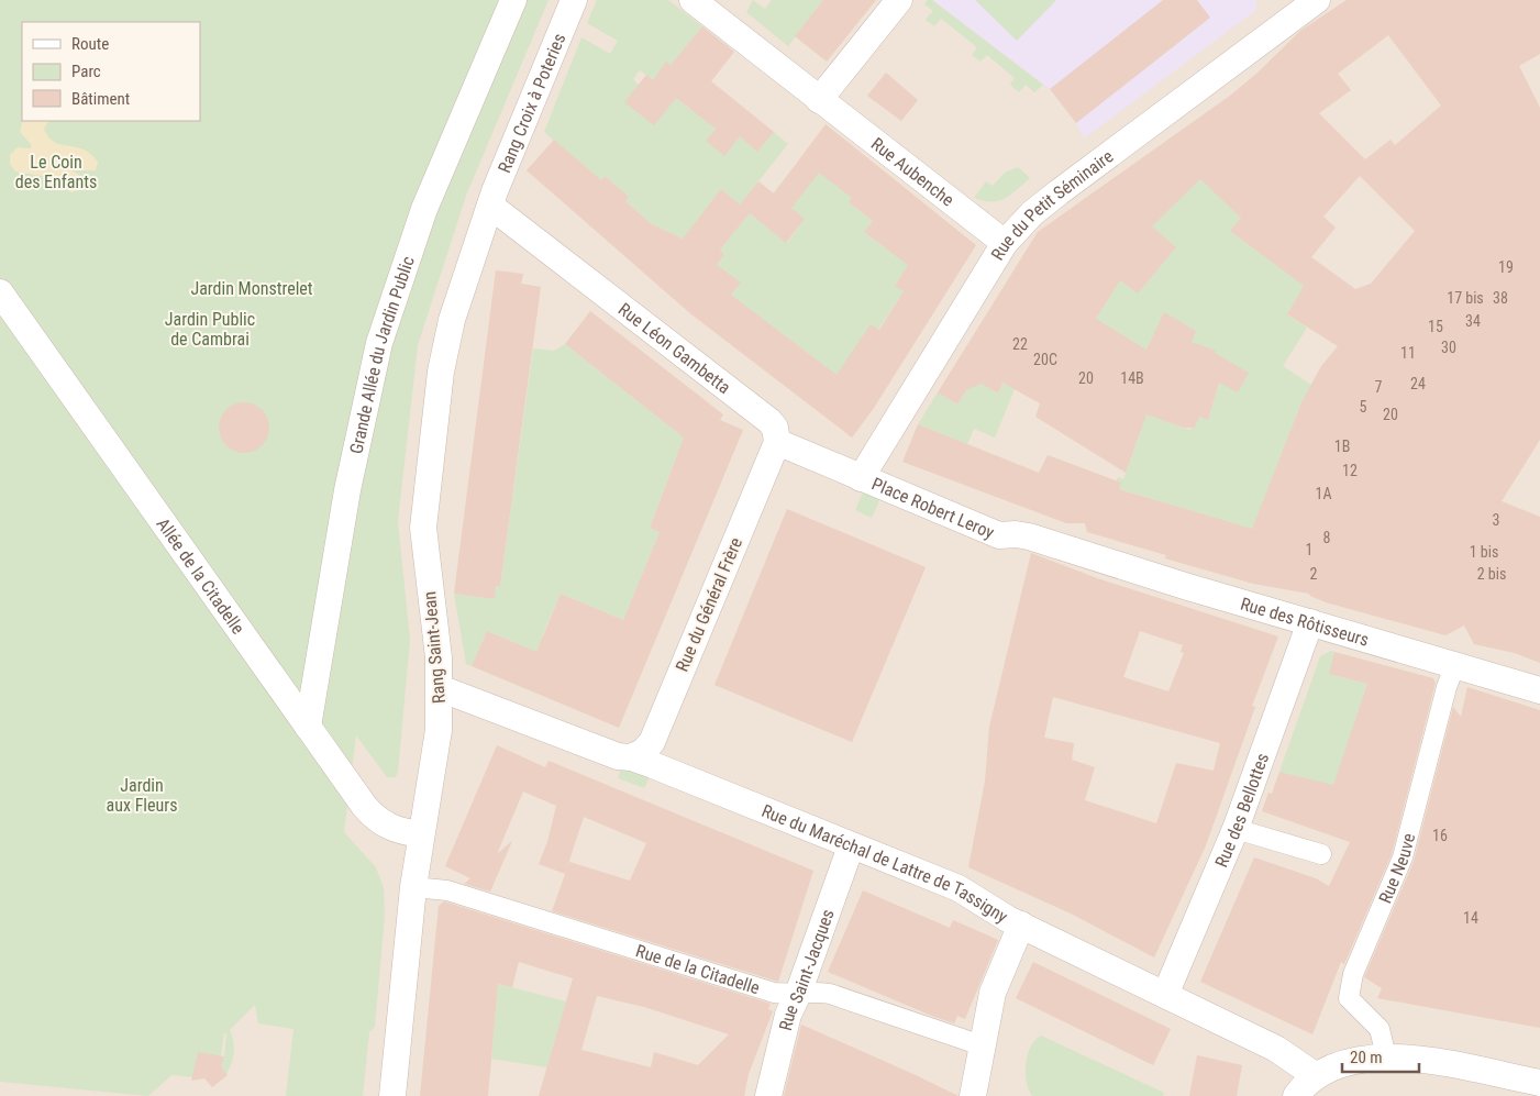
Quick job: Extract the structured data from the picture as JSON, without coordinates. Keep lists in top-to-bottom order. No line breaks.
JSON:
{"streets":{"street":["Rang Croix à Poteries","Rue Aubenche","Rue du Petit Séminaire","Rue Léon Gambetta","Grande Allée du Jardin Public","Place Robert Leroy","Allée de la Citadelle","Rue du Général Frère","Rue des Rôtisseurs","Rang Saint-Jean","Rue des Bellottes","Rue du Maréchal de Lattre de Tassigny","Rue Neuve","Rue de la Citadelle","Rue Saint-Jacques"]},"crossings":[["Rang Croix à Poteries","Rue Léon Gambetta"],["Rang Croix à Poteries","Rang Saint-Jean"],["Rue Aubenche","Rue du Petit Séminaire"],["Rue du Petit Séminaire","Place Robert Leroy"],["Rue Léon Gambetta","Rue du Général Frère"],["Rue Léon Gambetta","Rang Saint-Jean"],["Grande Allée du Jardin Public","Allée de la Citadelle"],["Place Robert Leroy","Rue des Rôtisseurs"],["Allée de la Citadelle","Rang Saint-Jean"],["Rue du Général Frère","Rue du Maréchal de Lattre de Tassigny"],["Rue des Rôtisseurs","Rue des Bellottes"],["Rue des Rôtisseurs","Rue Neuve"],["Rang Saint-Jean","Rue du Maréchal de Lattre de Tassigny"],["Rang Saint-Jean","Rue de la Citadelle"],["Rue des Bellottes","Rue du Maréchal de Lattre de Tassigny"],["Rue du Maréchal de Lattre de Tassigny","Rue Saint-Jacques"],["Rue de la Citadelle","Rue Saint-Jacques"]],"parks":["Le Coin des Enfants","Jardin Monstrelet","Jardin Public de Cambrai","Jardin aux Fleurs"],"house_numbers":["19","17 bis","38","34","15","22","30","11","20C","20","14B","24","7","5","20","1B","12","1A","3","8","1","1 bis","2","2 bis","16","14"],"legend":["Route","Parc","Bâtiment"],"scale_bar":"20 m"}
